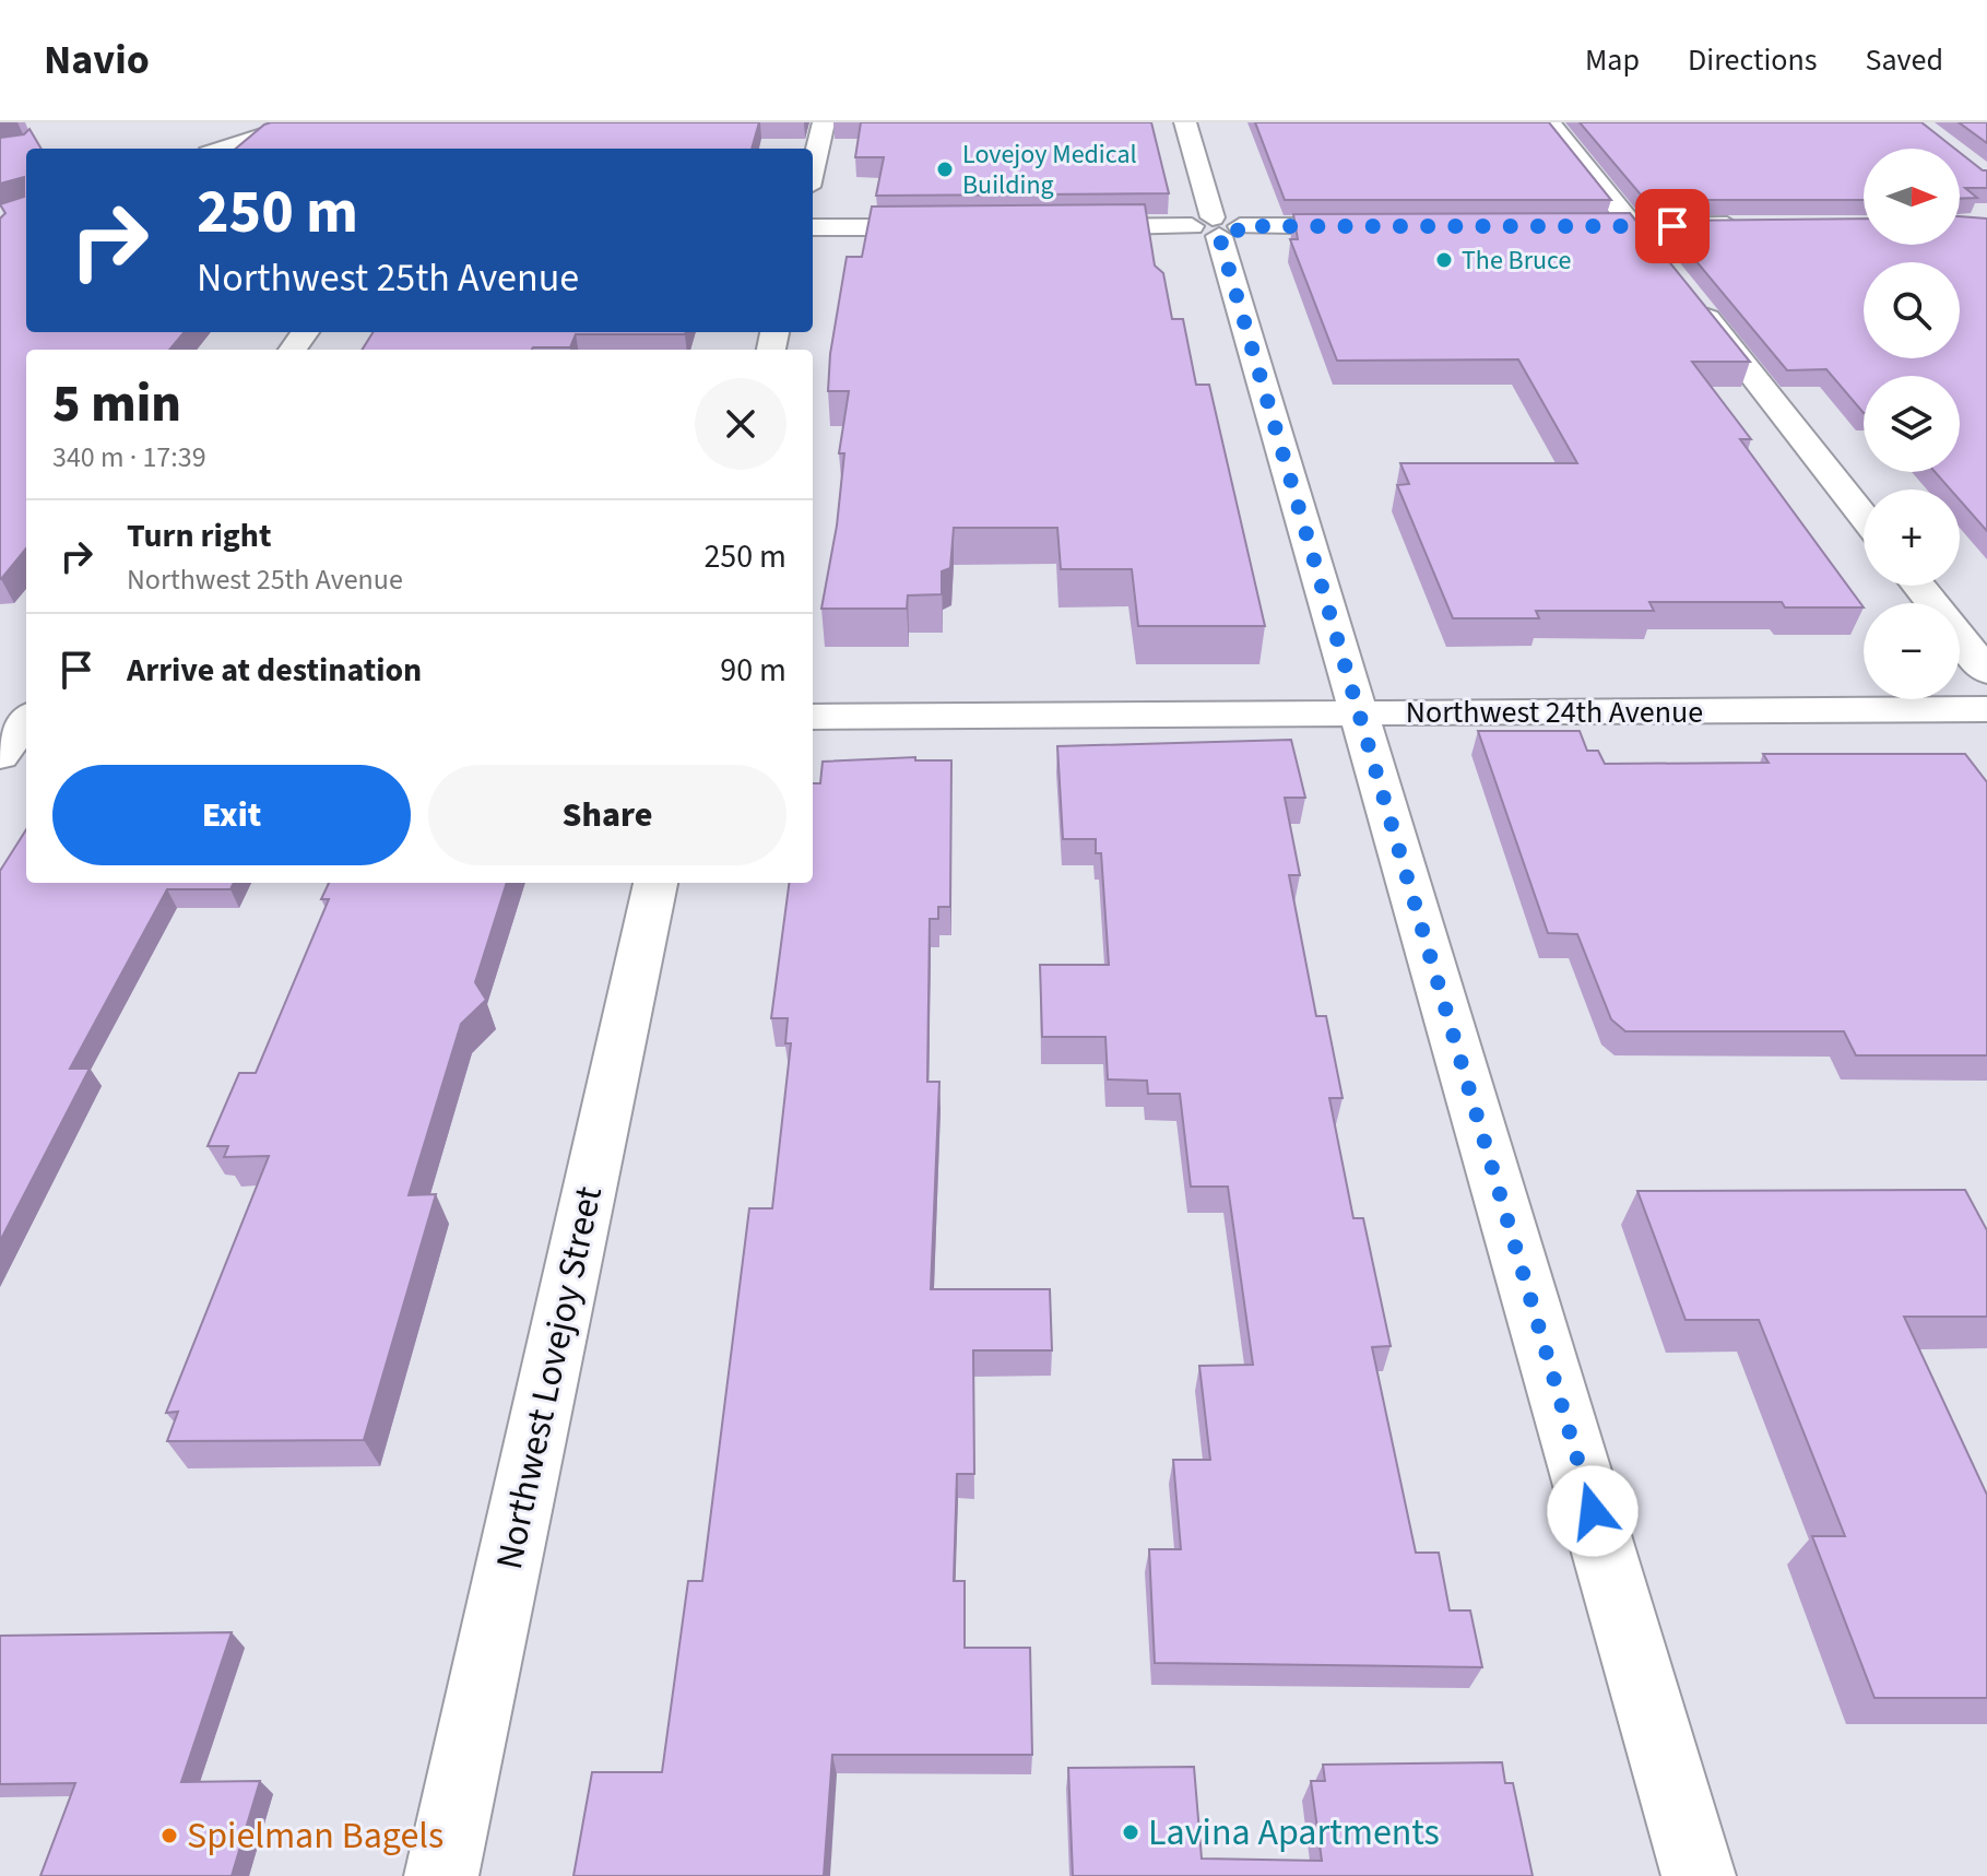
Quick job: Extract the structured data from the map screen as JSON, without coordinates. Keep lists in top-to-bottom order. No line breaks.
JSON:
{"streets":{"street":["Northwest 24th Avenue","Northwest Lovejoy Street"]},"places":["Lovejoy Medical Building","The Bruce","Lavina Apartments","Spielman Bagels"],"north":"right","page":{"header":"Navio","nav":["Map","Directions","Saved"],"map_buttons":["+","−"],"turn":["250 m","Northwest 25th Avenue"],"heading":["5 min","340 m · 17:39"],"list":[{"name":"Turn right","note":"Northwest 25th Avenue","value":"250 m"},{"name":"Arrive at destination","value":"90 m"}],"buttons":["Exit","Share"]}}
